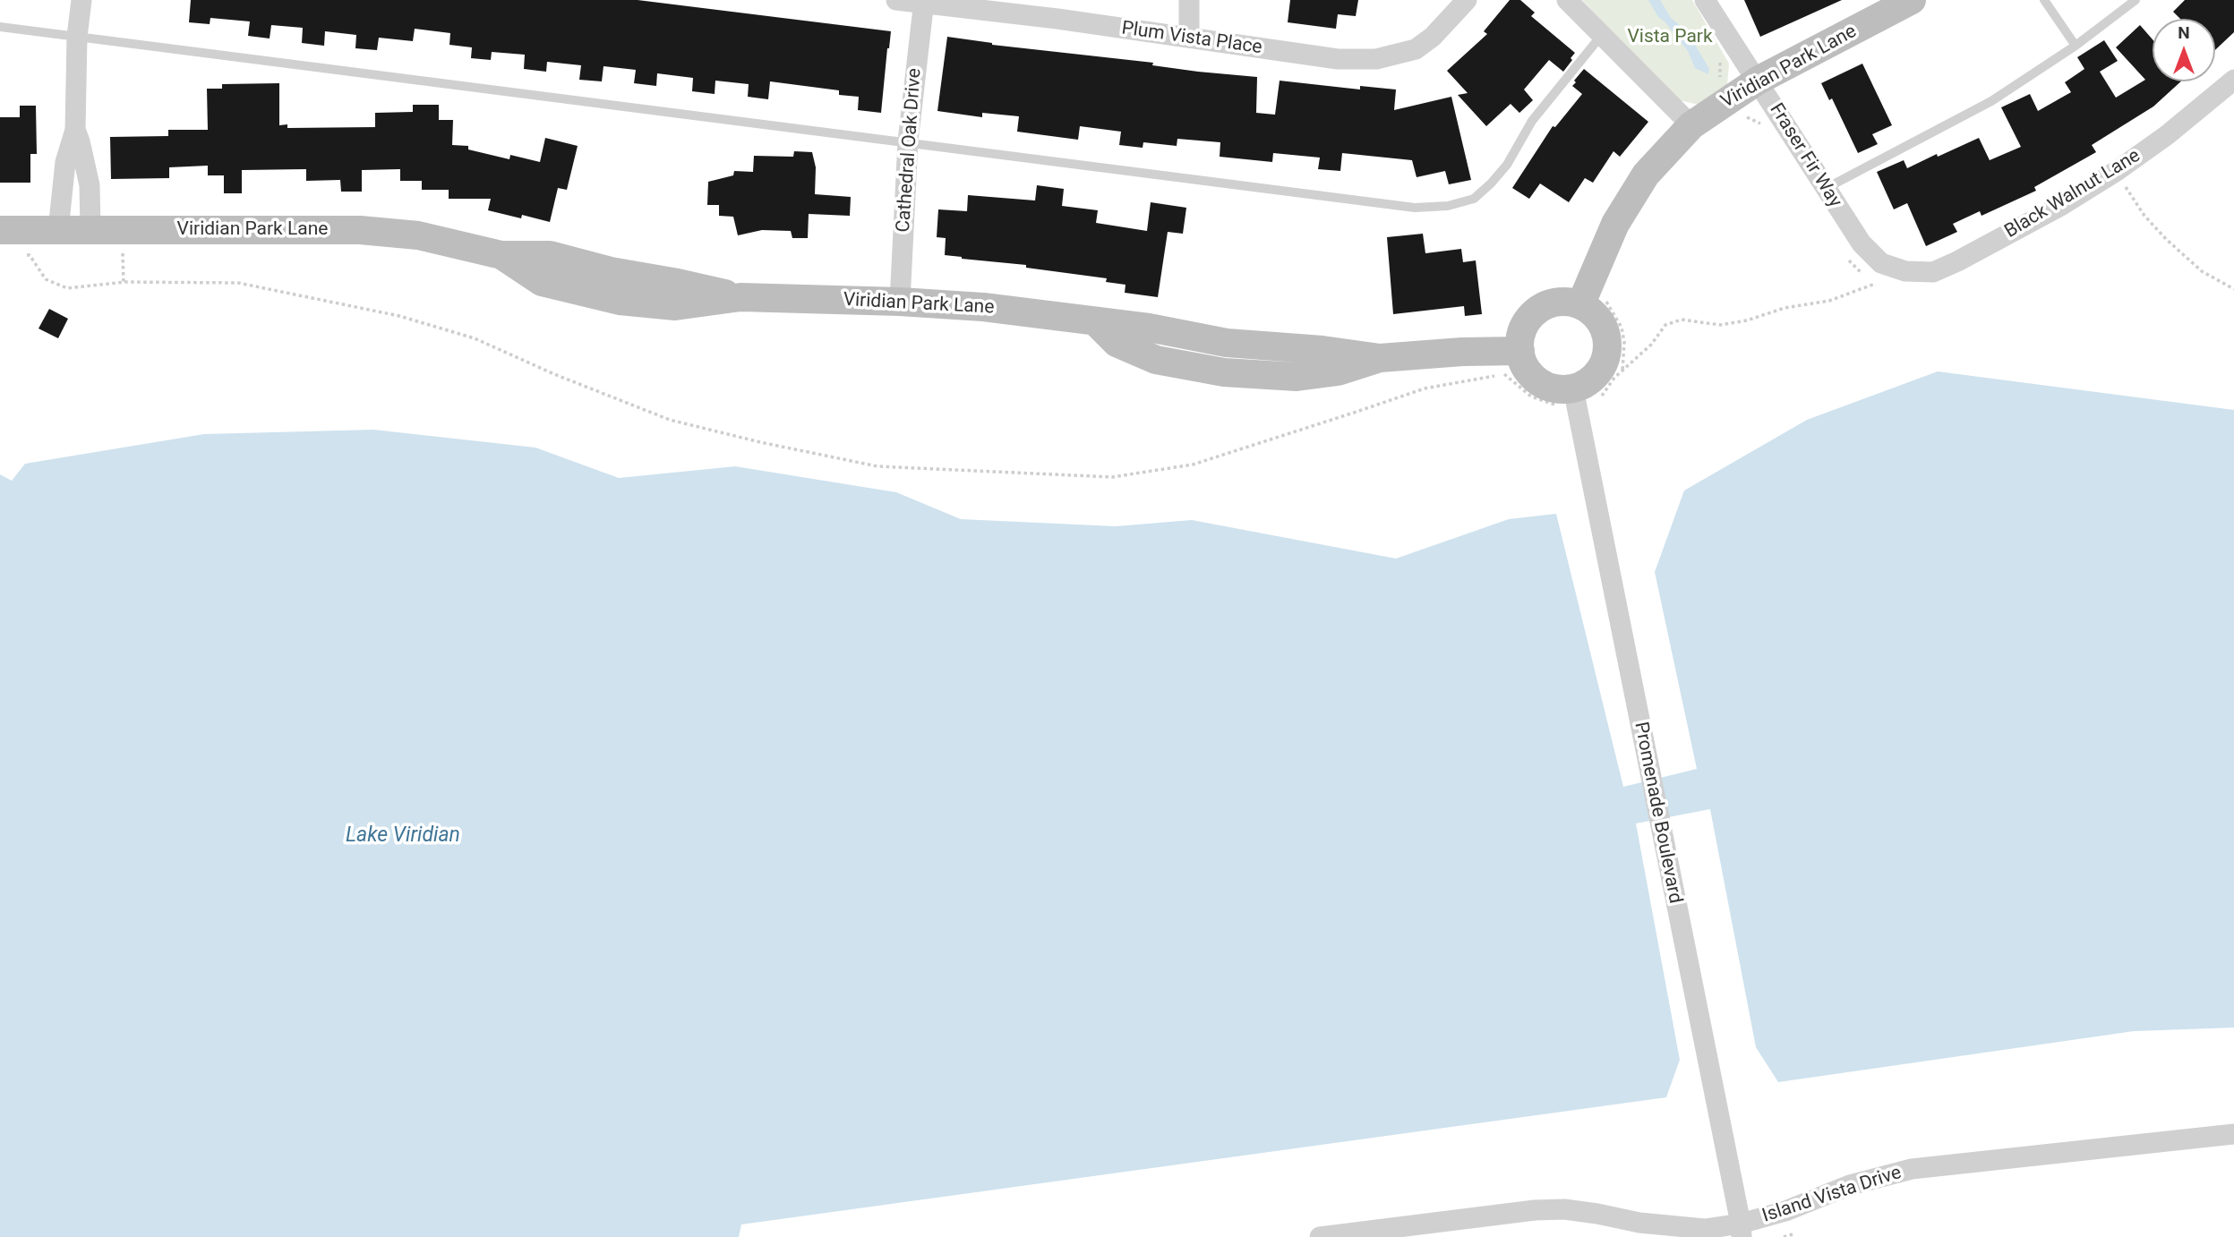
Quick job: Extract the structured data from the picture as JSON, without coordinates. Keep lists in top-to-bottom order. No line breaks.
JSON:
{"streets":{"street":["Plum Vista Place","Viridian Park Lane","Cathedral Oak Drive","Fraser Fir Way","Black Walnut Lane","Promenade Boulevard","Island Vista Drive"]},"crossings":[["Plum Vista Place","Cathedral Oak Drive"],["Viridian Park Lane","Cathedral Oak Drive"],["Viridian Park Lane","Fraser Fir Way"],["Viridian Park Lane","Promenade Boulevard"],["Fraser Fir Way","Black Walnut Lane"],["Promenade Boulevard","Island Vista Drive"]],"water":["Lake Viridian"],"parks":["Vista Park"],"north":"top"}
